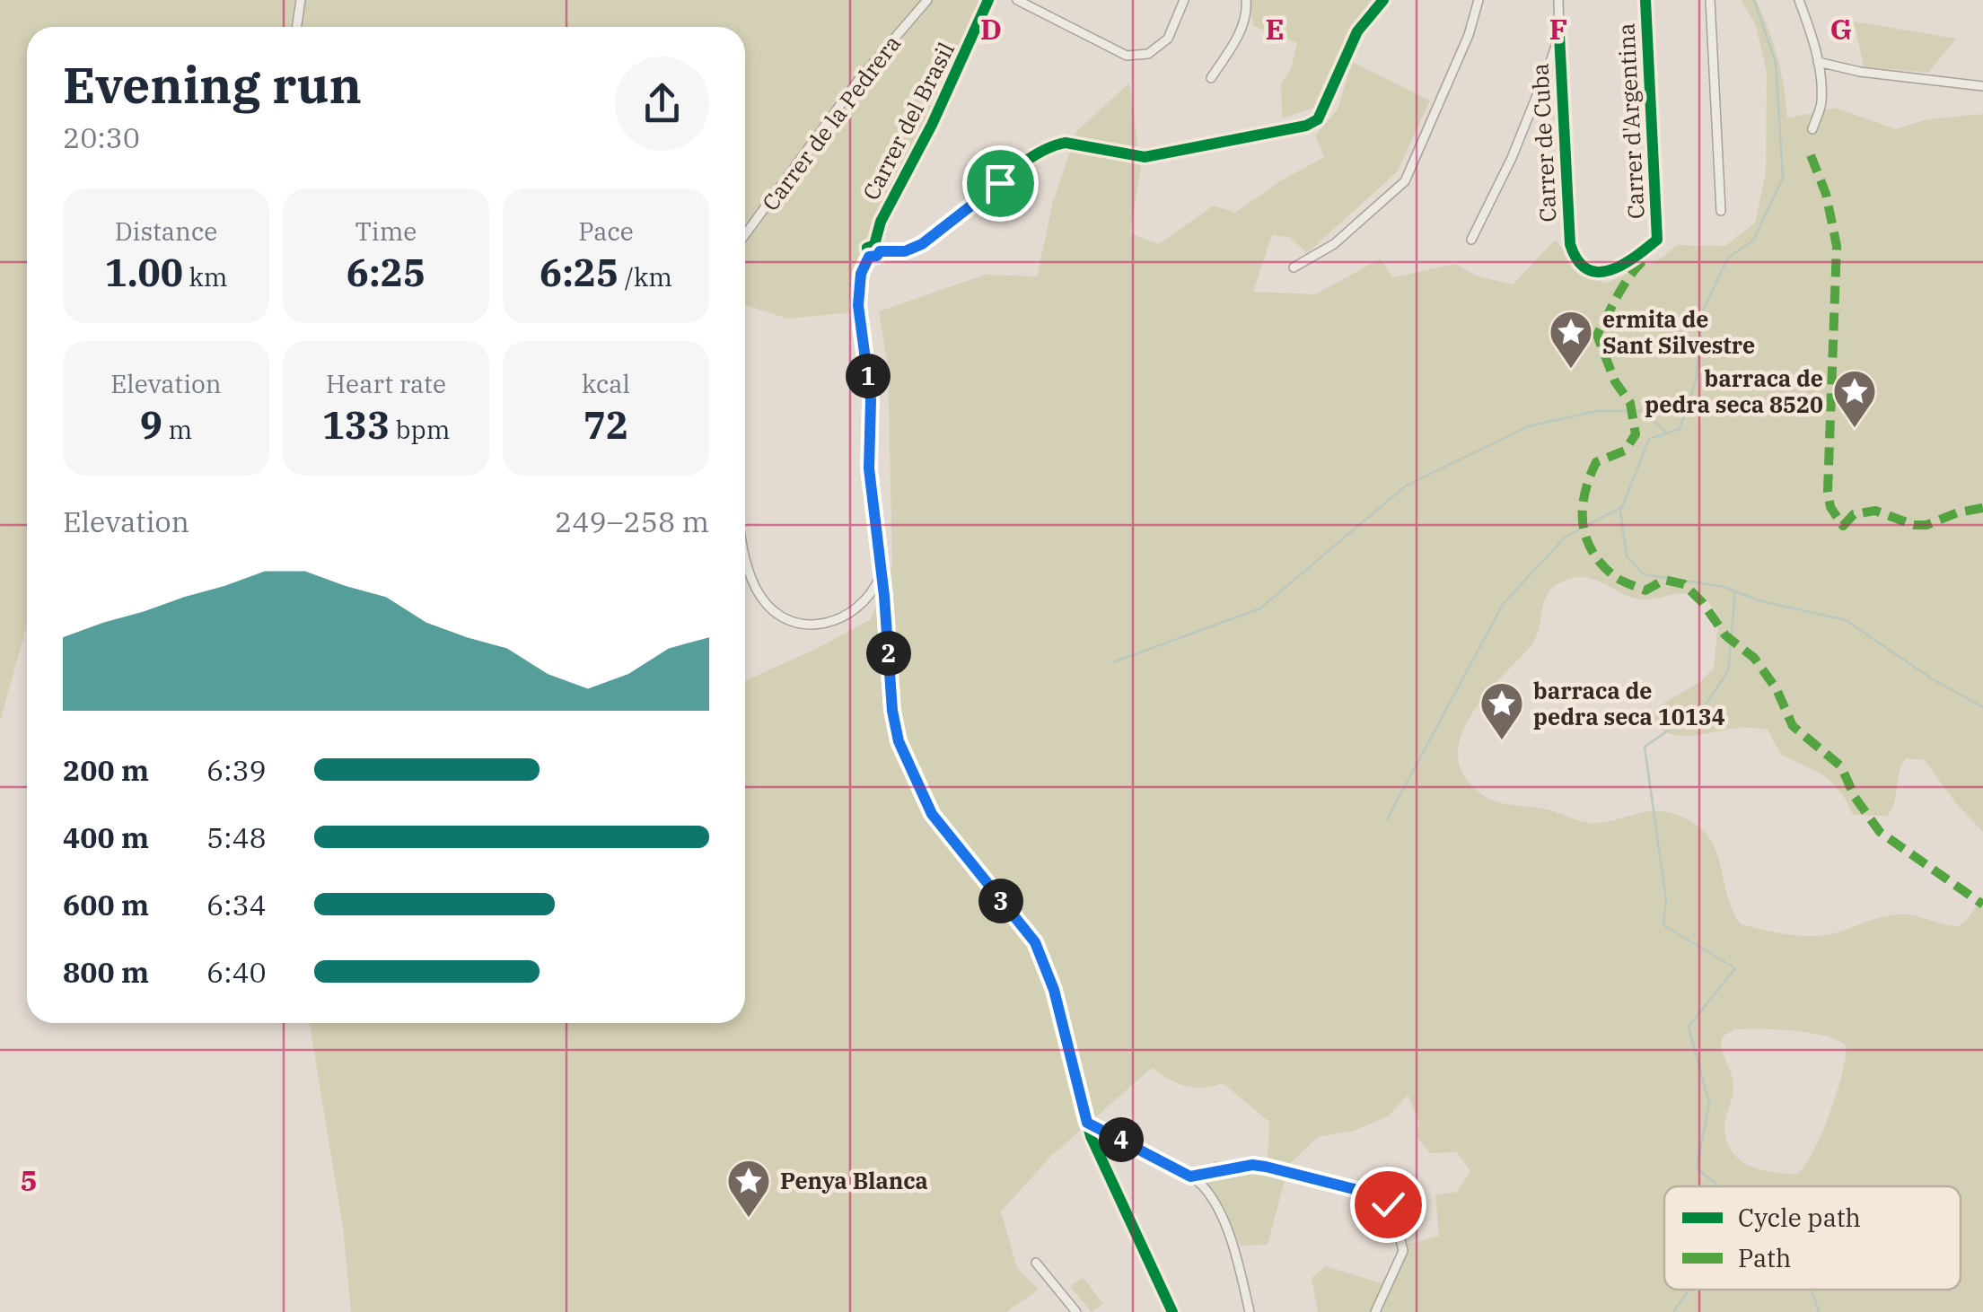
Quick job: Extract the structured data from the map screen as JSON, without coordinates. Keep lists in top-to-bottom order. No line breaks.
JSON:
{"streets":{"street":["Carrer del Brasil","Carrer d'Argentina","Carrer de la Pedrera","Carrer de Cuba"]},"crossings":[["Carrer d'Argentina","Carrer de Cuba"]],"places":{"place":["ermita de Sant Silvestre","barraca de pedra seca 8520","barraca de pedra seca 10134","Penya Blanca"]},"legend":["Cycle path","Path"],"page":{"heading":["Evening run","20:30"],"stats":[["Distance","1.00 km"],["Time","6:25"],["Pace","6:25 /km"],["Elevation","9 m"],["Heart rate","133 bpm"],["kcal","72"]],"pins":["1","2","3","4"],"chart":["Elevation","249–258 m"],"list":[{"name":"200 m","note":"6:39"},{"name":"400 m","note":"5:48"},{"name":"600 m","note":"6:34"},{"name":"800 m","note":"6:40"}]},"grid":{"columns":["D","E","F","G"],"rows":["5"]}}
